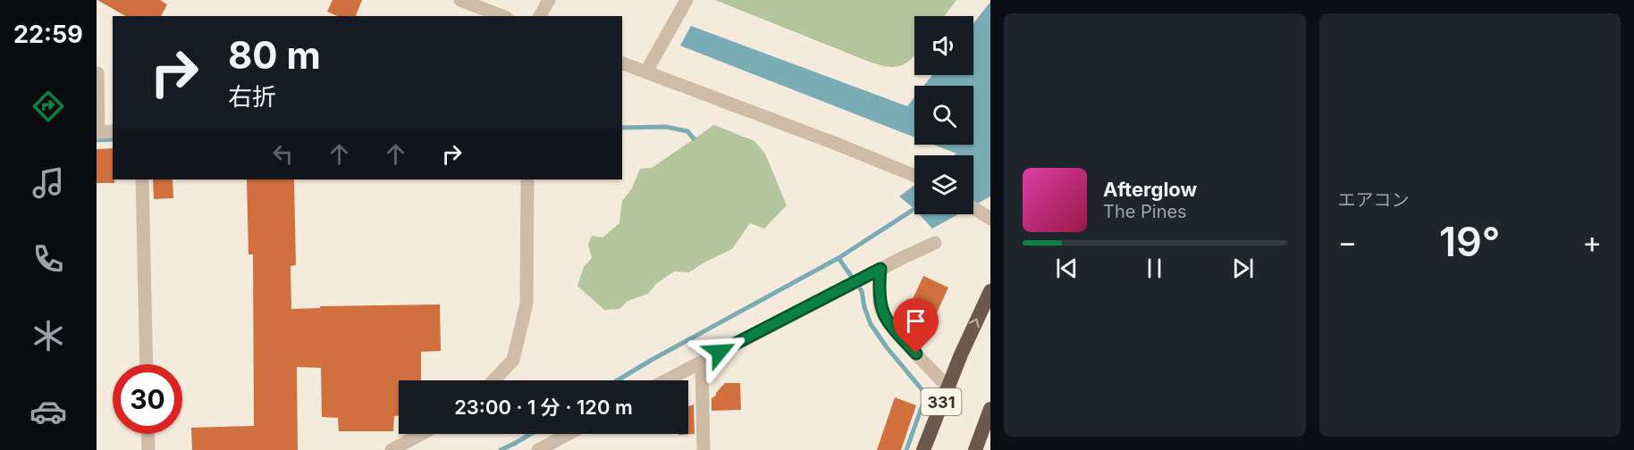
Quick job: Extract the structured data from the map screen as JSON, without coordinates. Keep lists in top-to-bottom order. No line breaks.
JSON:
{"streets":{"highway":["331"]},"page":{"tabs":"22:59","tile":"エアコン","turn":["80 m","右折"],"song":["Afterglow","The Pines"],"heat":["−","19°","+"],"limit":"30","trip":"23:00 · 1 分 · 120 m"}}
